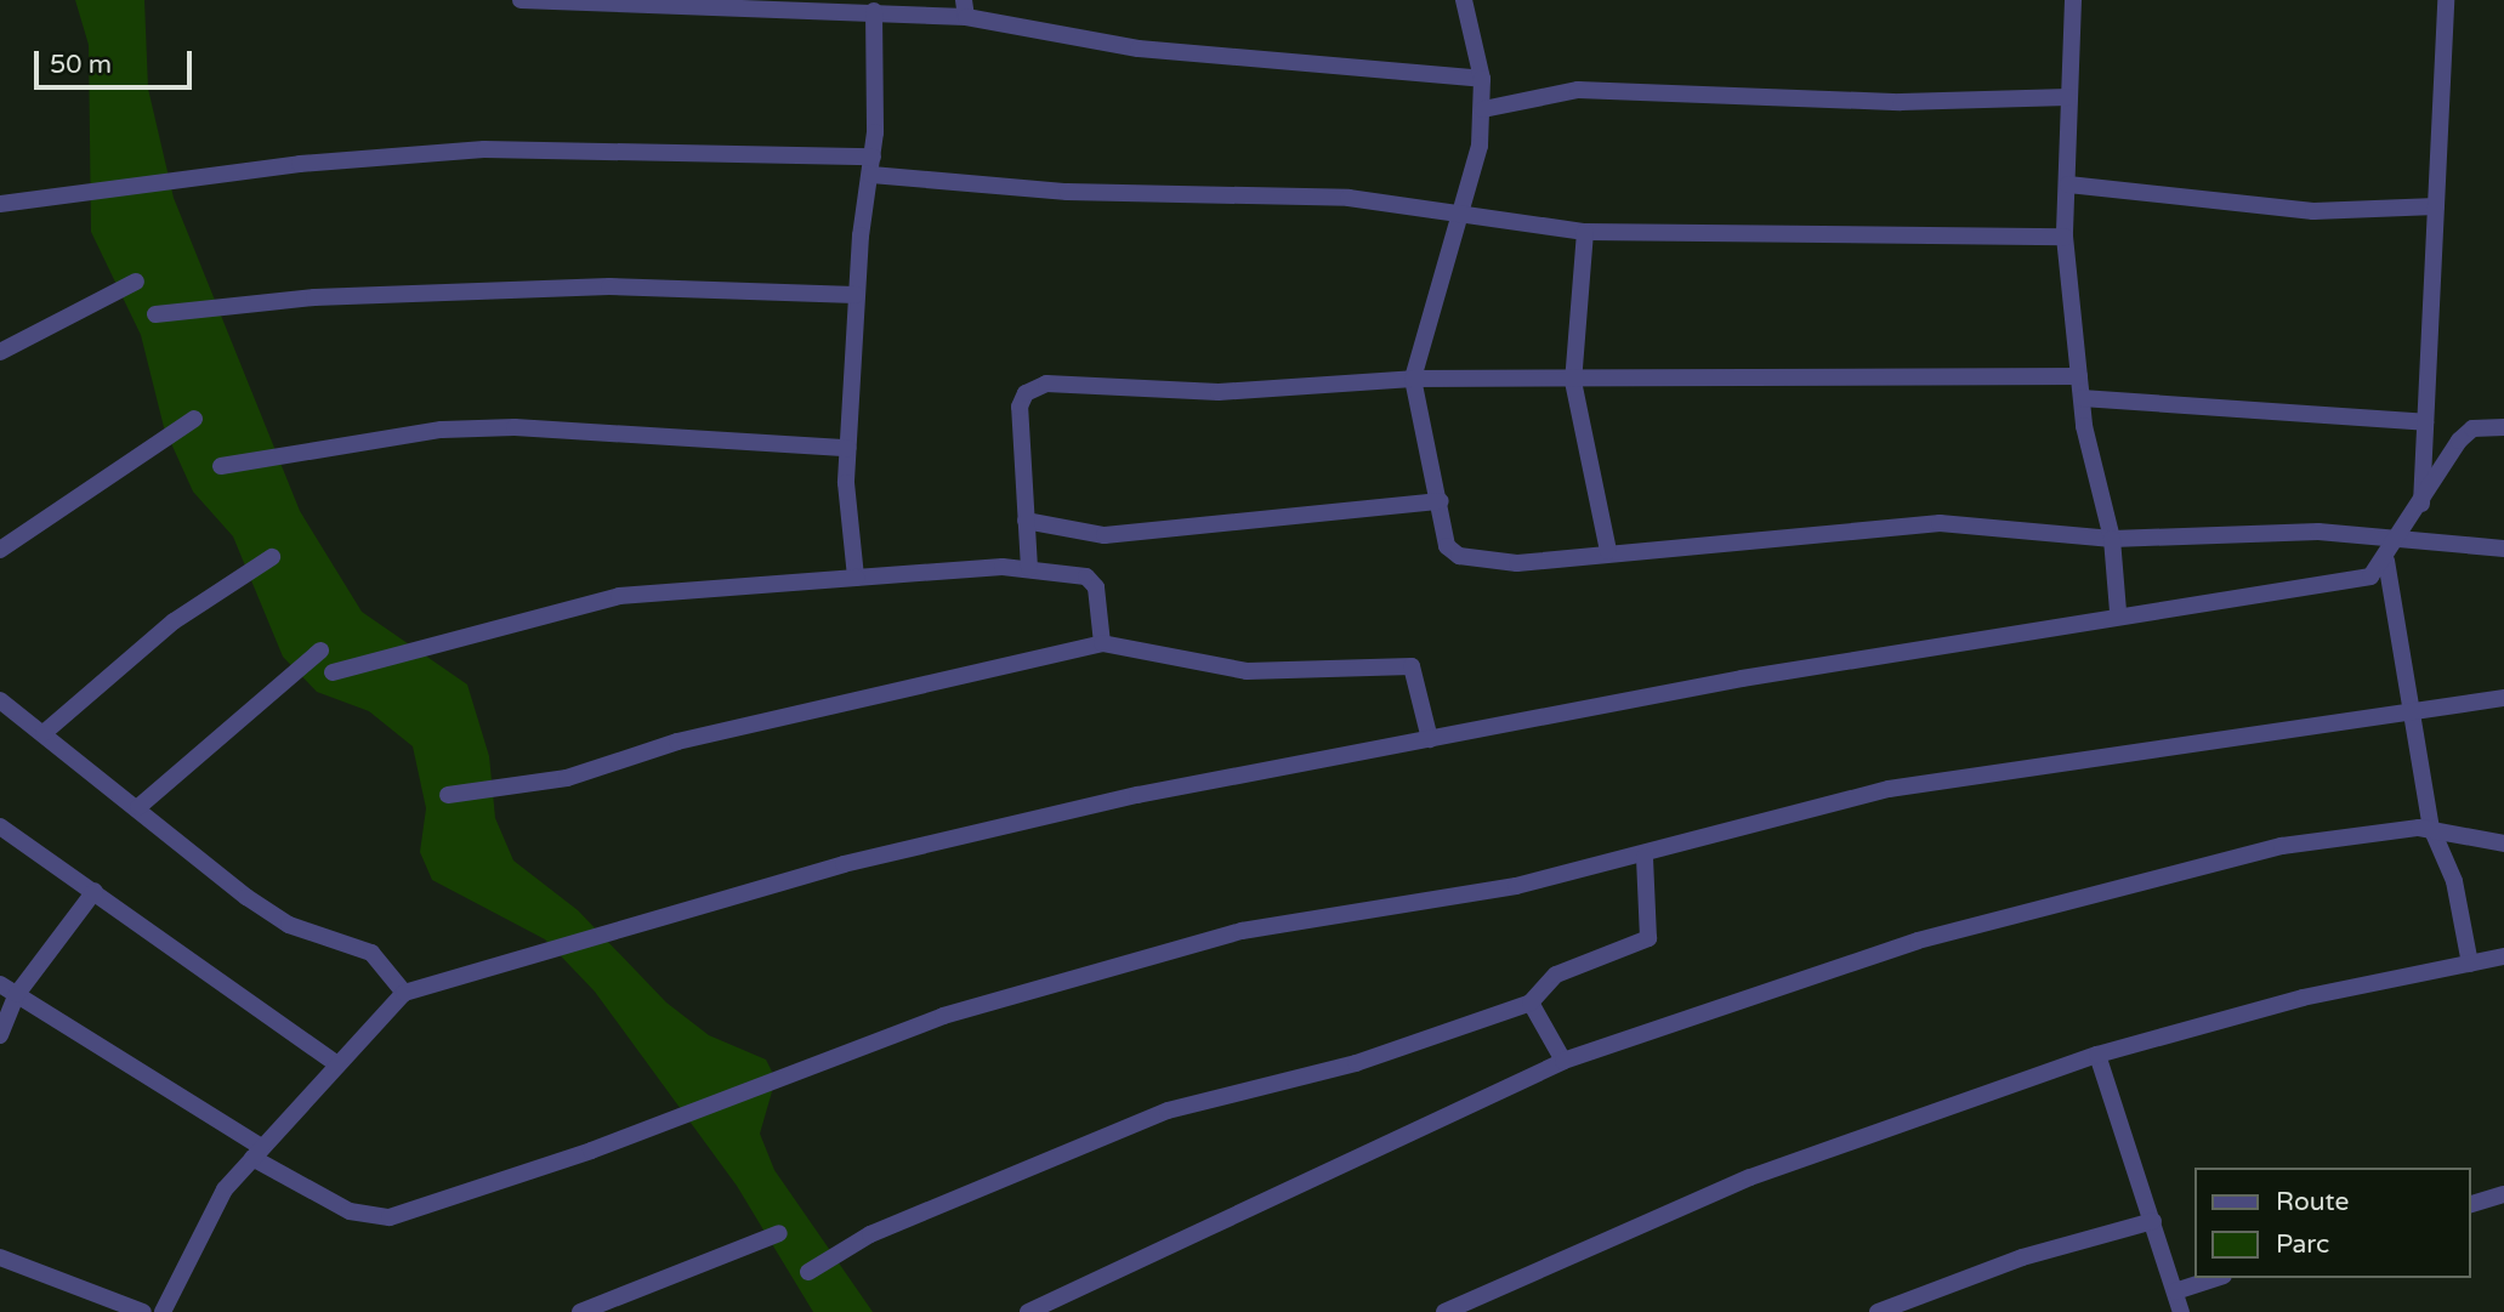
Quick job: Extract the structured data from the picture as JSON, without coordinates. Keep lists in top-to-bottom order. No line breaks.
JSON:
{"legend":["Route","Parc"],"scale_bar":"50 m"}
